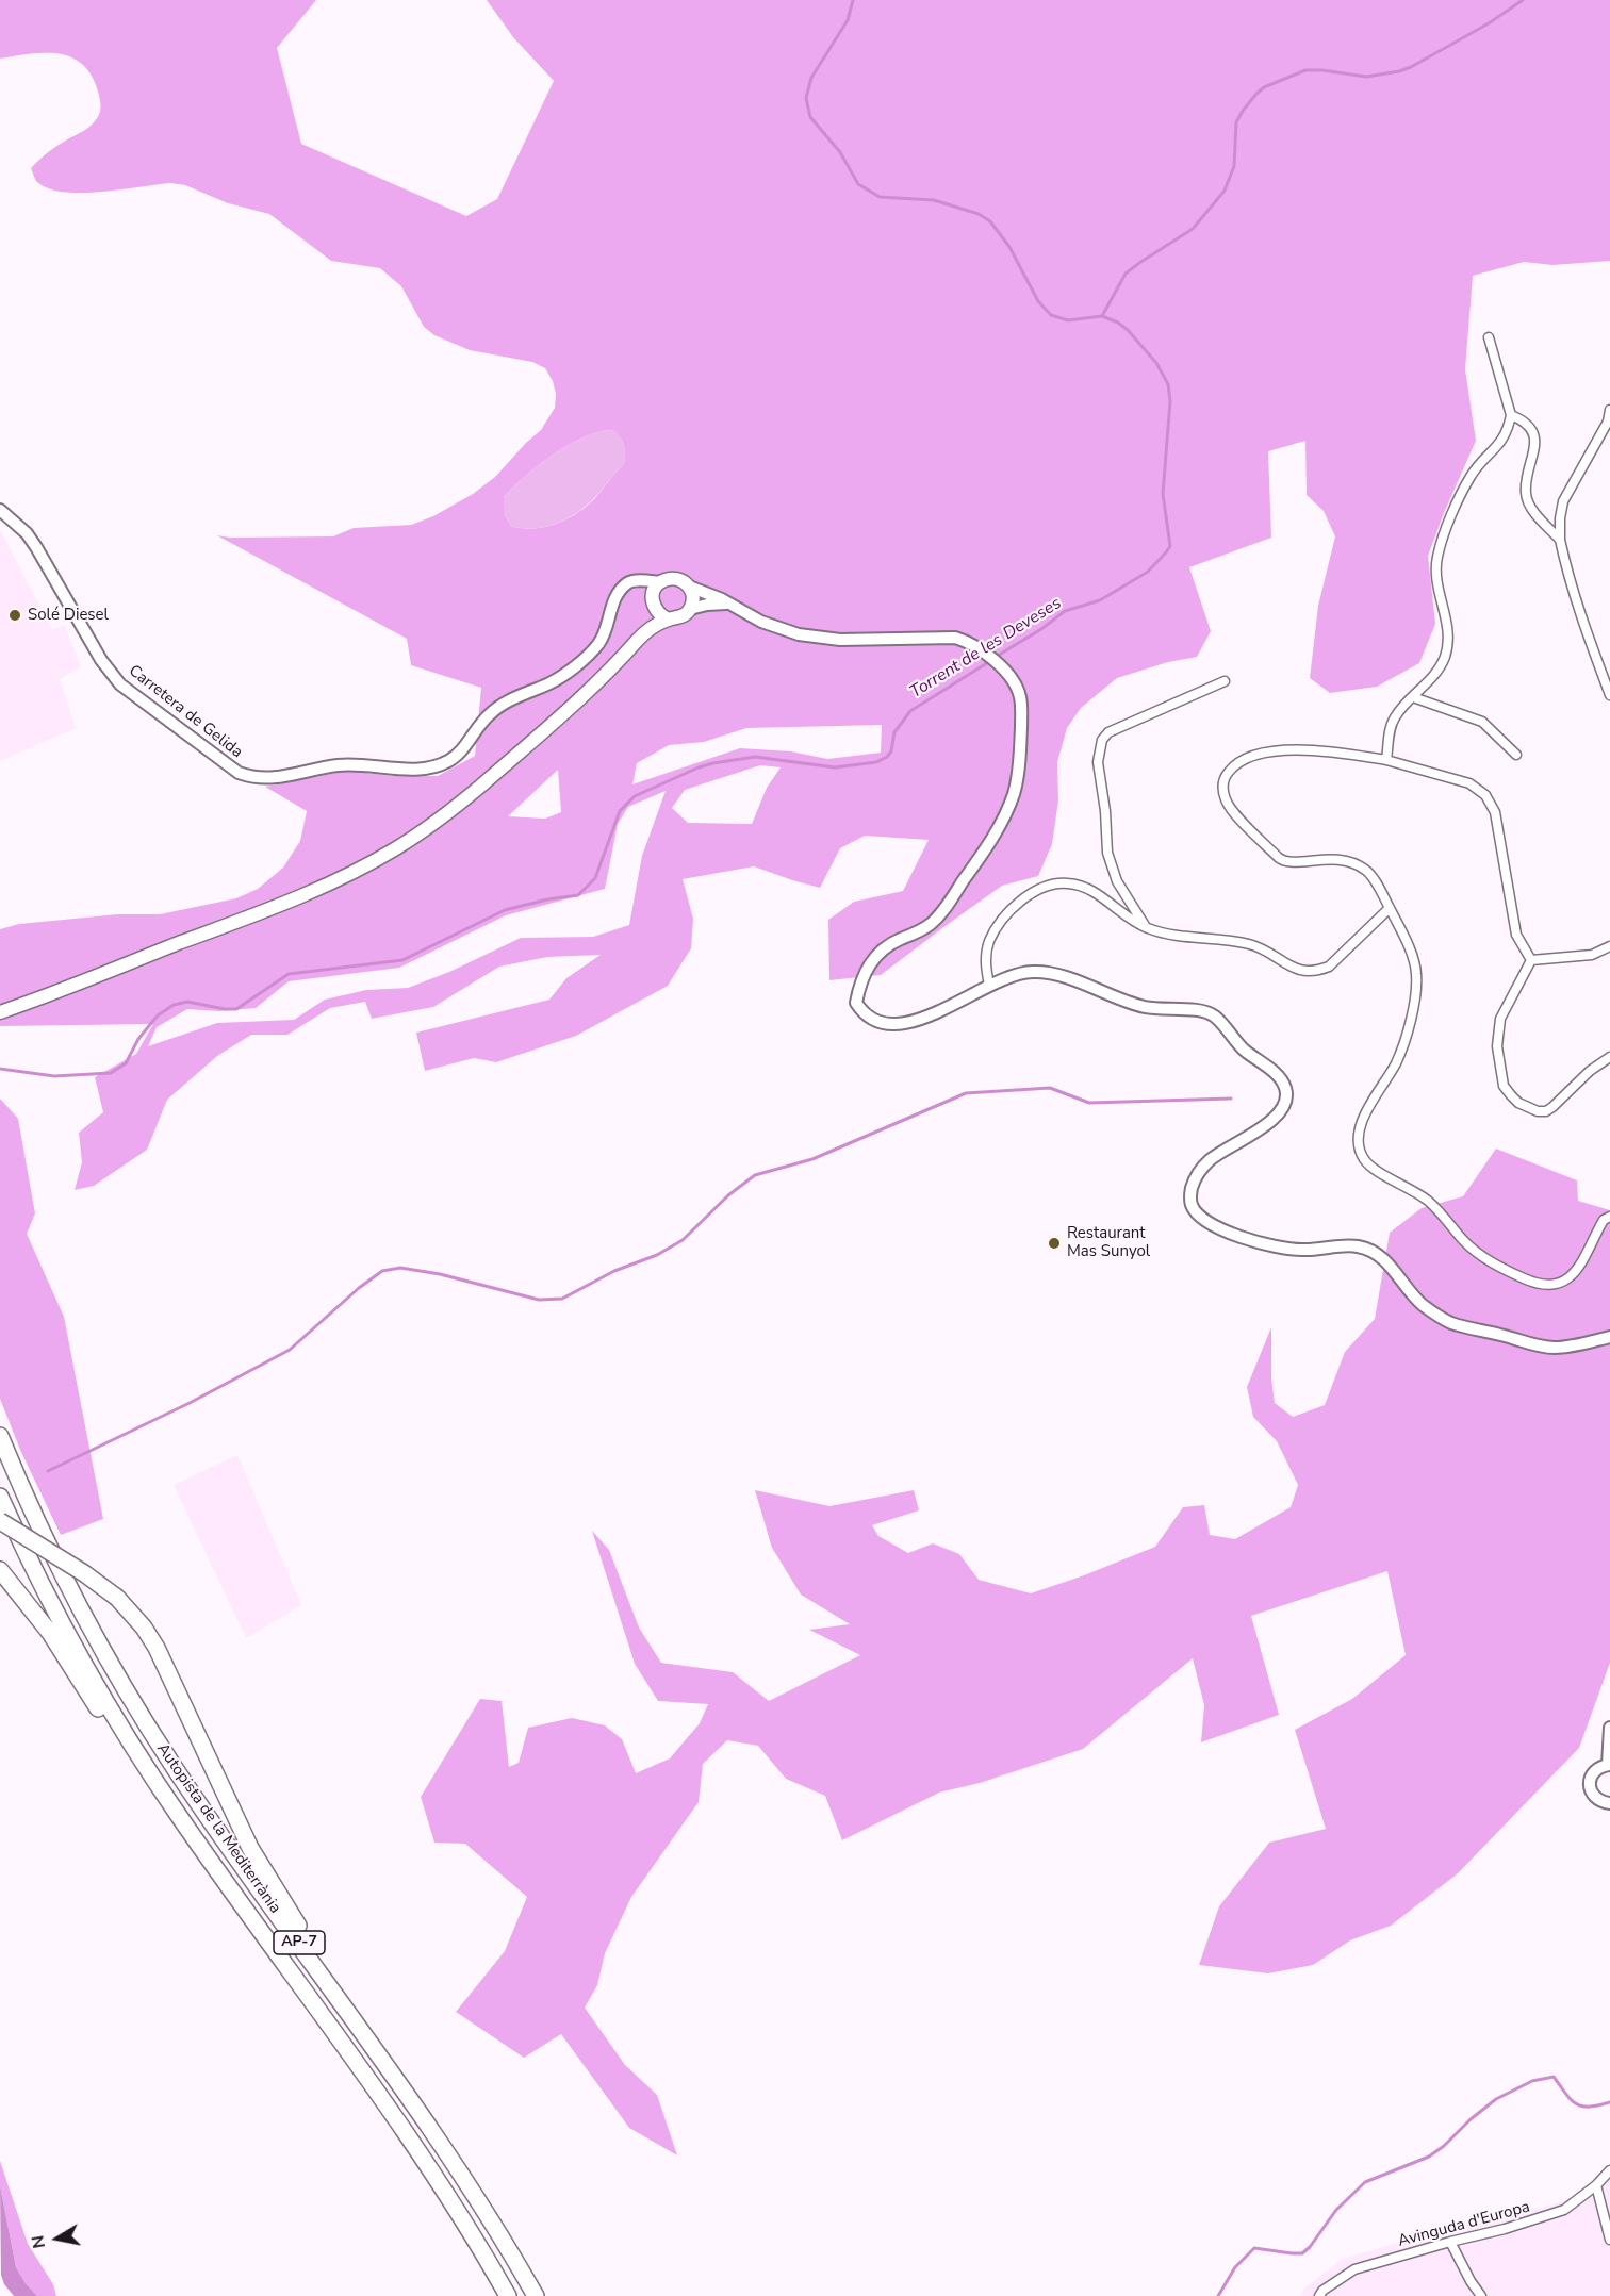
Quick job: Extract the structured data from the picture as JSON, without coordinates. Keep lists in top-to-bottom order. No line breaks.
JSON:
{"streets":{"highway":["Autopista de la Mediterrània","AP-7"],"street":["Carretera de Gelida","Avinguda d'Europa"]},"water":["Torrent de les Deveses"],"places":["Solé Diesel","Restaurant Mas Sunyol"],"north":"left"}
